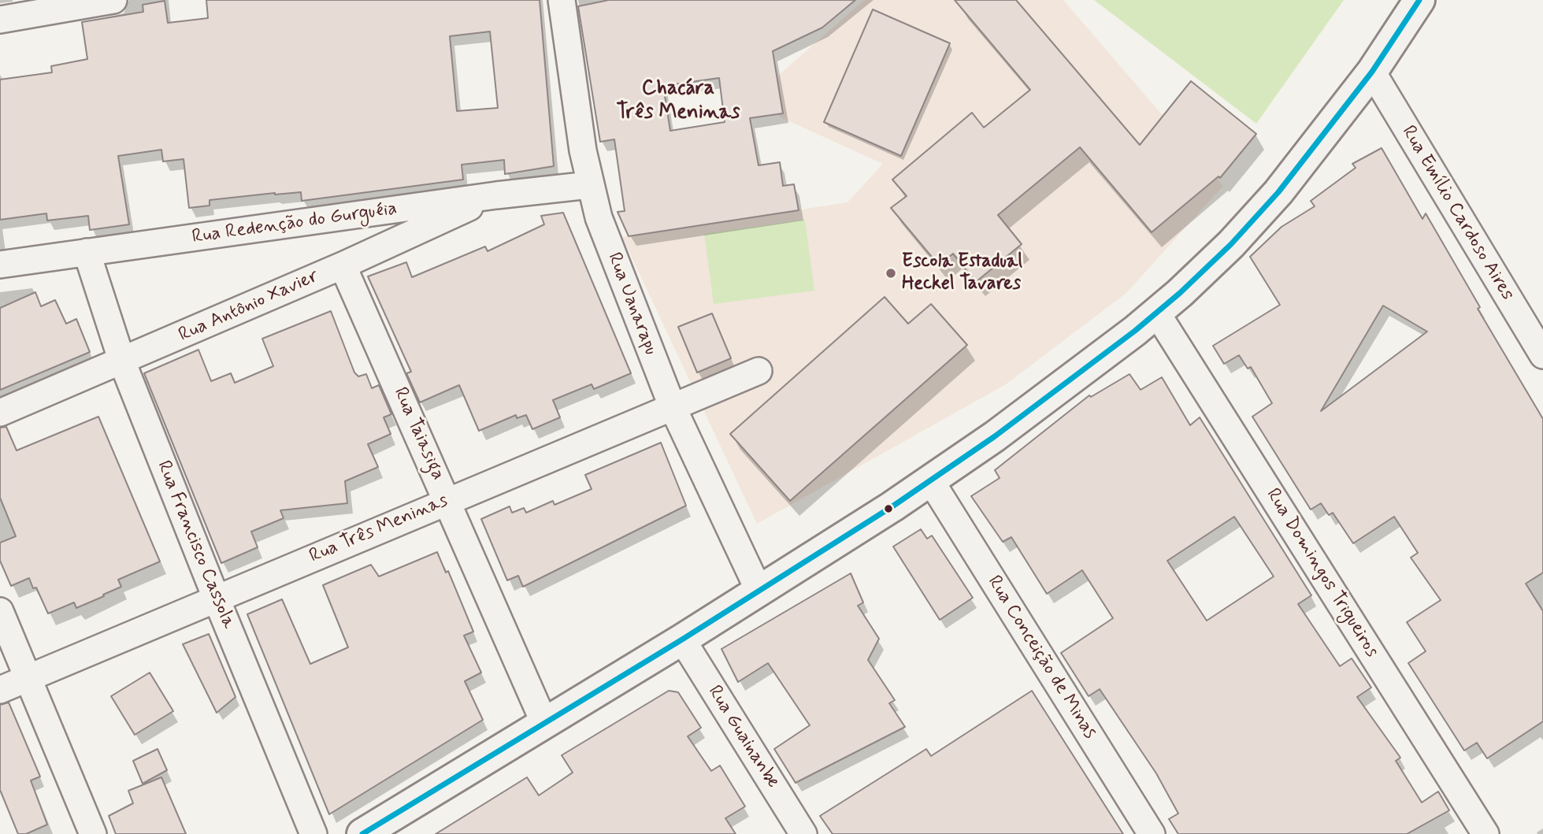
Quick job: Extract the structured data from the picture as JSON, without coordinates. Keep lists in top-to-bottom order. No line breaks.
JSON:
{"streets":{"street":["Rua Emílio Cardoso Aires","Rua Redenção do Gurguéia","Rua Uanarapu","Rua Antônio Xavier","Rua Taiasiga","Rua Três Meninas","Rua Francisco Cassola","Rua Domingos Trigueiros","Rua Conceição de Minas","Rua Guainanbe"]},"crossings":[["Rua Redenção do Gurguéia","Rua Uanarapu"],["Rua Redenção do Gurguéia","Rua Antônio Xavier"],["Rua Redenção do Gurguéia","Rua Francisco Cassola"],["Rua Uanarapu","Rua Três Meninas"],["Rua Antônio Xavier","Rua Taiasiga"],["Rua Antônio Xavier","Rua Francisco Cassola"],["Rua Taiasiga","Rua Três Meninas"],["Rua Três Meninas","Rua Francisco Cassola"]],"districts":["Chacára Três Meninas"],"places":["Escola Estadual Heckel Tavares"]}
